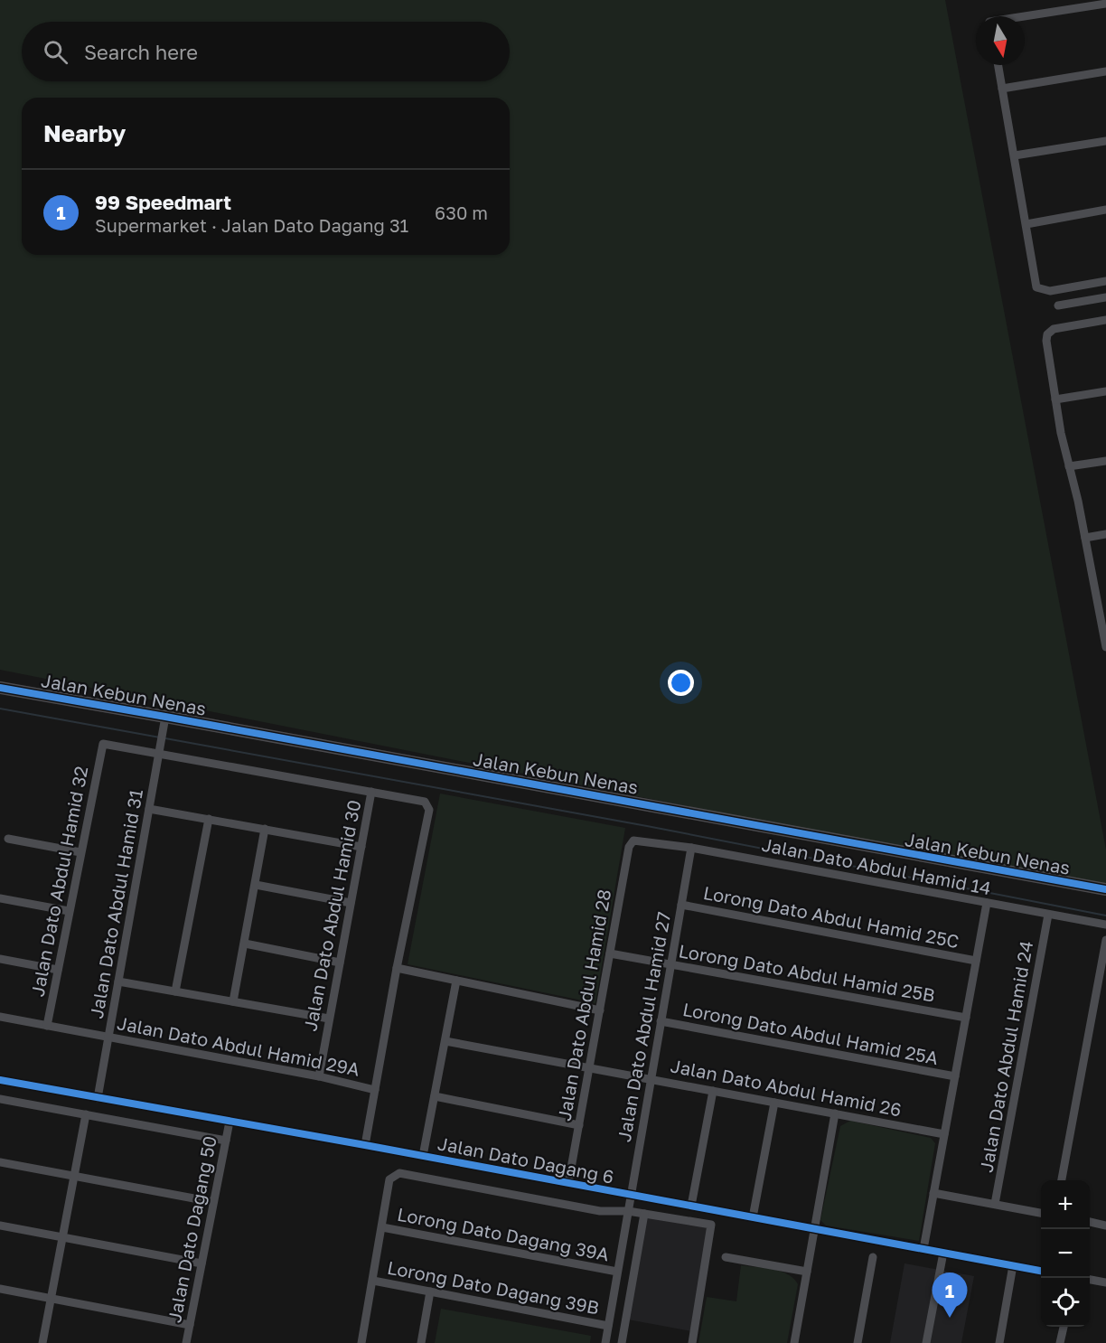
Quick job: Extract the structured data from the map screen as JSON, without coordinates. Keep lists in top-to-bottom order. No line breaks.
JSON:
{"streets":{"street":["Jalan Kebun Nenas","Jalan Dato Abdul Hamid 14","Jalan Dato Abdul Hamid 32","Jalan Dato Abdul Hamid 31","Jalan Dato Abdul Hamid 30","Lorong Dato Abdul Hamid 25C","Lorong Dato Abdul Hamid 25B","Jalan Dato Abdul Hamid 28","Jalan Dato Abdul Hamid 27","Lorong Dato Abdul Hamid 25A","Jalan Dato Abdul Hamid 29A","Jalan Dato Abdul Hamid 24","Jalan Dato Abdul Hamid 26","Jalan Dato Dagang 6","Jalan Dato Dagang 50","Lorong Dato Dagang 39A","Lorong Dato Dagang 39B"]},"crossings":[["Jalan Kebun Nenas","Jalan Dato Abdul Hamid 31"],["Jalan Dato Abdul Hamid 14","Jalan Dato Abdul Hamid 28"],["Jalan Dato Abdul Hamid 14","Jalan Dato Abdul Hamid 27"],["Jalan Dato Abdul Hamid 14","Jalan Dato Abdul Hamid 24"],["Jalan Dato Abdul Hamid 32","Jalan Dato Abdul Hamid 31"],["Jalan Dato Abdul Hamid 32","Jalan Dato Abdul Hamid 29A"],["Jalan Dato Abdul Hamid 31","Jalan Dato Abdul Hamid 29A"],["Jalan Dato Abdul Hamid 31","Jalan Dato Dagang 6"],["Jalan Dato Abdul Hamid 30","Jalan Dato Abdul Hamid 29A"],["Lorong Dato Abdul Hamid 25C","Jalan Dato Abdul Hamid 27"],["Lorong Dato Abdul Hamid 25B","Jalan Dato Abdul Hamid 28"],["Lorong Dato Abdul Hamid 25B","Jalan Dato Abdul Hamid 27"],["Jalan Dato Abdul Hamid 28","Jalan Dato Abdul Hamid 26"],["Jalan Dato Abdul Hamid 28","Jalan Dato Dagang 6"],["Jalan Dato Abdul Hamid 27","Lorong Dato Abdul Hamid 25A"],["Jalan Dato Abdul Hamid 27","Jalan Dato Abdul Hamid 26"],["Jalan Dato Abdul Hamid 27","Jalan Dato Dagang 6"],["Jalan Dato Abdul Hamid 27","Lorong Dato Dagang 39A"],["Jalan Dato Abdul Hamid 27","Lorong Dato Dagang 39B"],["Jalan Dato Dagang 6","Jalan Dato Dagang 50"]],"north":"bottom","page":{"search":"Search here","heading":"Nearby","list":[{"mark":"1","name":"99 Speedmart","note":"Supermarket · Jalan Dato Dagang 31","value":"630 m"}],"map_buttons":["+","−"],"pins":"1"}}
